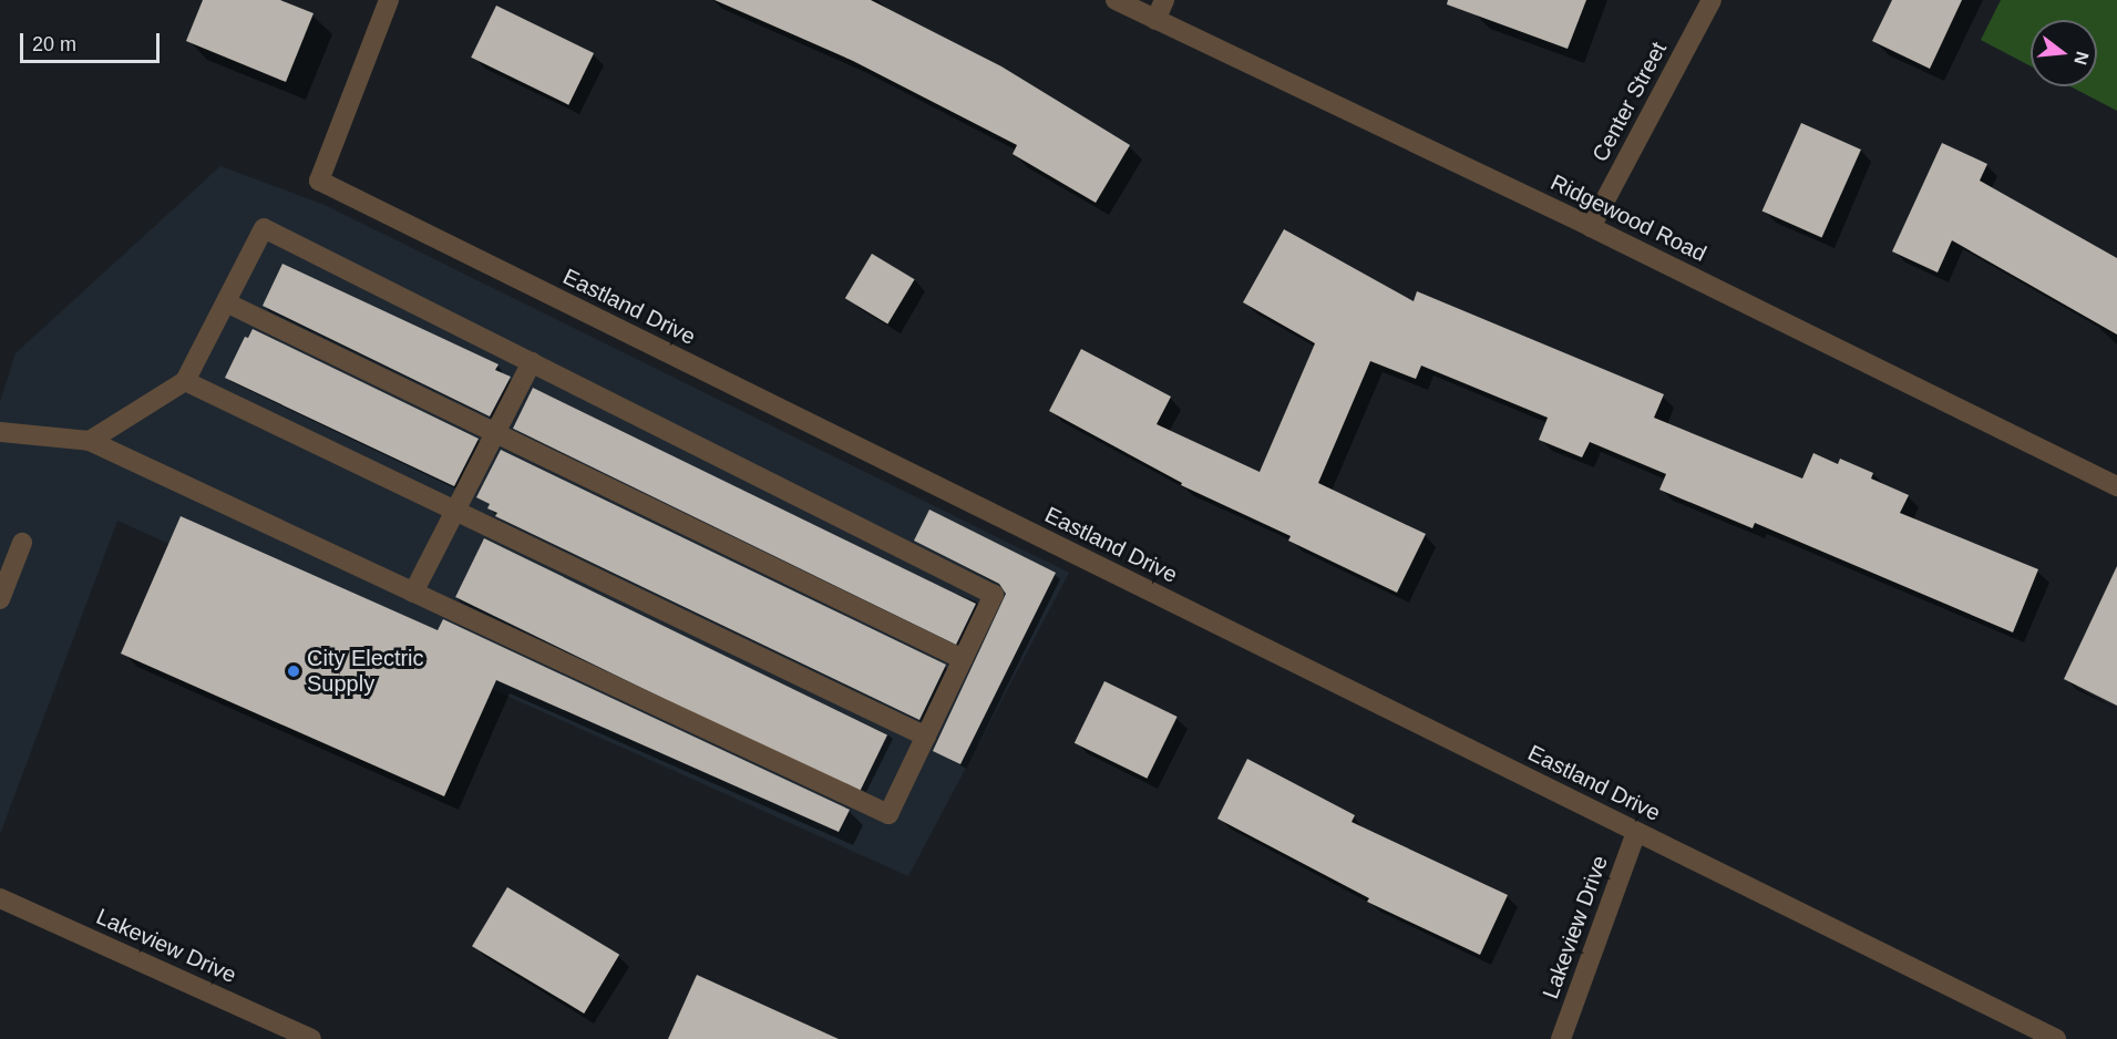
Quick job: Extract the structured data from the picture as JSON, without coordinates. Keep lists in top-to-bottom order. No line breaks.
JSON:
{"streets":{"street":["Center Street","Ridgewood Road","Eastland Drive","Lakeview Drive"]},"crossings":[["Center Street","Ridgewood Road"],["Eastland Drive","Lakeview Drive"]],"places":["City Electric Supply"],"scale_bar":"20 m","north":"right"}
